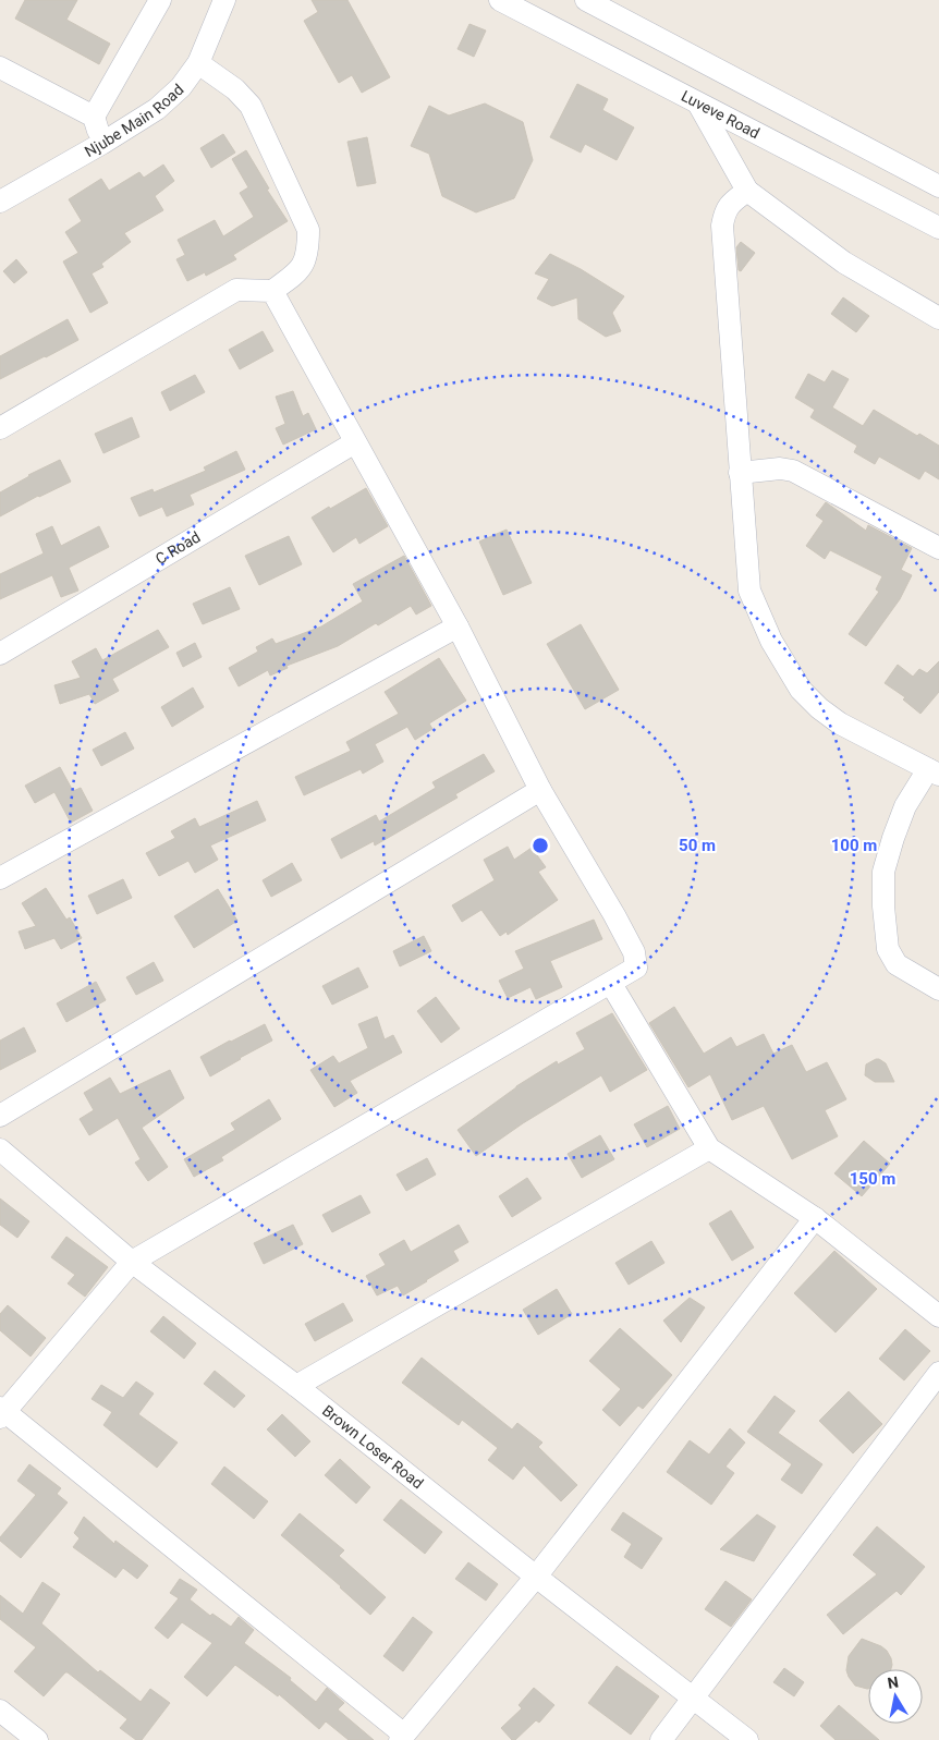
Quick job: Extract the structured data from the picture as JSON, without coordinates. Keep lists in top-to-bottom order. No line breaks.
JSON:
{"streets":{"street":["Luveve Road","Njube Main Road","C Road","Brown Loser Road"]},"north":"top","rings":["50 m","100 m","150 m"]}
